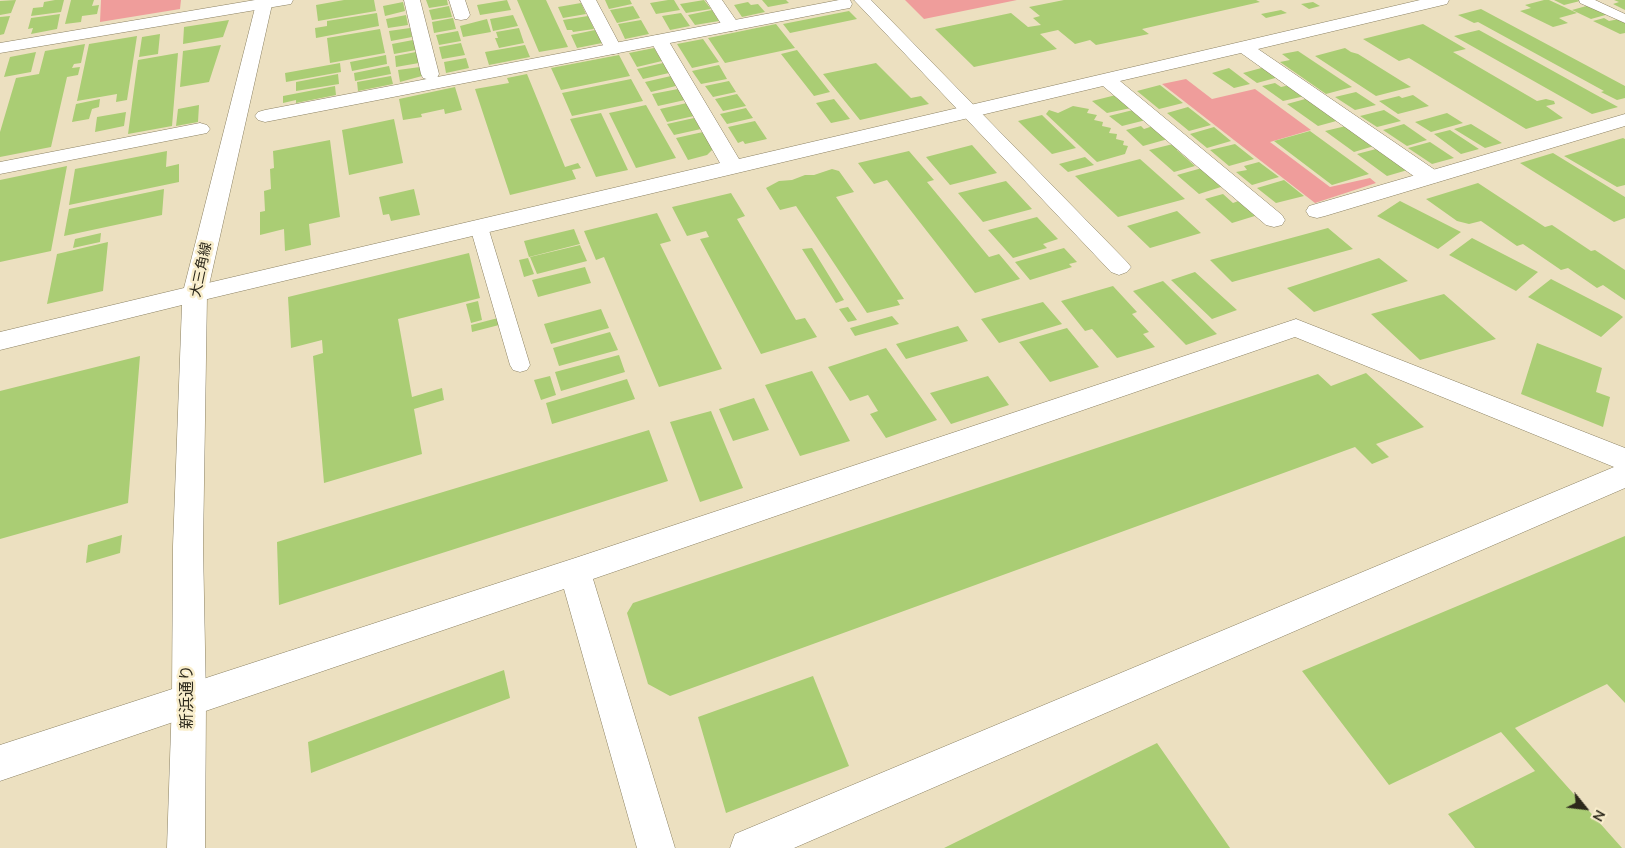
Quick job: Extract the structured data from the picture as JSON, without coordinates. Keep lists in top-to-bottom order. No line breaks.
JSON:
{"streets":{"street":["大三角線","新浜通り"]},"crossings":[["大三角線","新浜通り"]],"north":"bottom right"}
